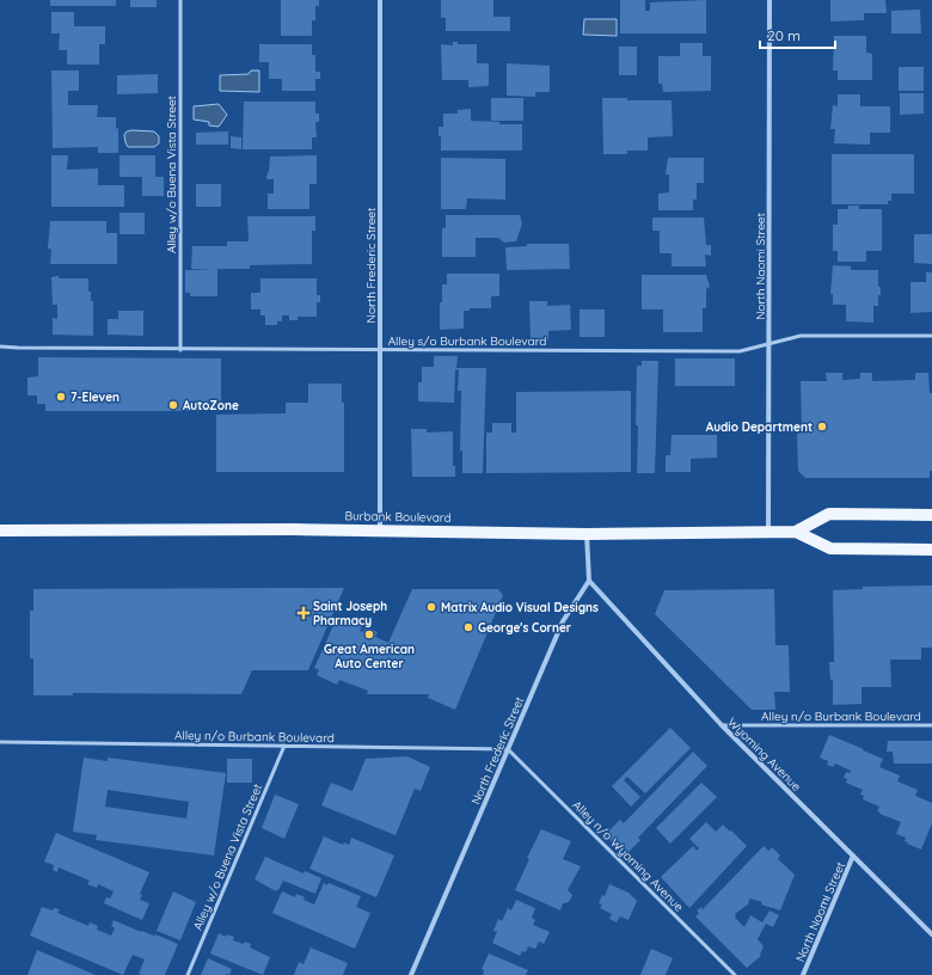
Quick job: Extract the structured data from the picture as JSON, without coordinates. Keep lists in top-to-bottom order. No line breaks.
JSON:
{"streets":{"main road":["Burbank Boulevard"],"street":["North Frederic Street","North Naomi Street","Wyoming Avenue"],"lane":["Alley w/o Buena Vista Street","Alley s/o Burbank Boulevard","Alley n/o Burbank Boulevard","Alley n/o Wyoming Avenue"]},"crossings":[["Alley w/o Buena Vista Street","Alley s/o Burbank Boulevard"],["Alley w/o Buena Vista Street","Alley n/o Burbank Boulevard"],["North Frederic Street","Alley s/o Burbank Boulevard"],["North Frederic Street","Burbank Boulevard"],["North Frederic Street","Alley n/o Burbank Boulevard"],["North Frederic Street","Wyoming Avenue"],["North Frederic Street","Alley n/o Wyoming Avenue"],["North Naomi Street","Alley s/o Burbank Boulevard"],["North Naomi Street","Burbank Boulevard"],["North Naomi Street","Wyoming Avenue"],["Alley n/o Burbank Boulevard","Wyoming Avenue"],["Alley n/o Burbank Boulevard","Alley n/o Wyoming Avenue"]],"places":{"other":["7-Eleven","AutoZone","Audio Department","Matrix Audio Visual Designs","George's Corner","Great American Auto Center"],"health":["Saint Joseph Pharmacy"]},"scale_bar":"20 m"}
